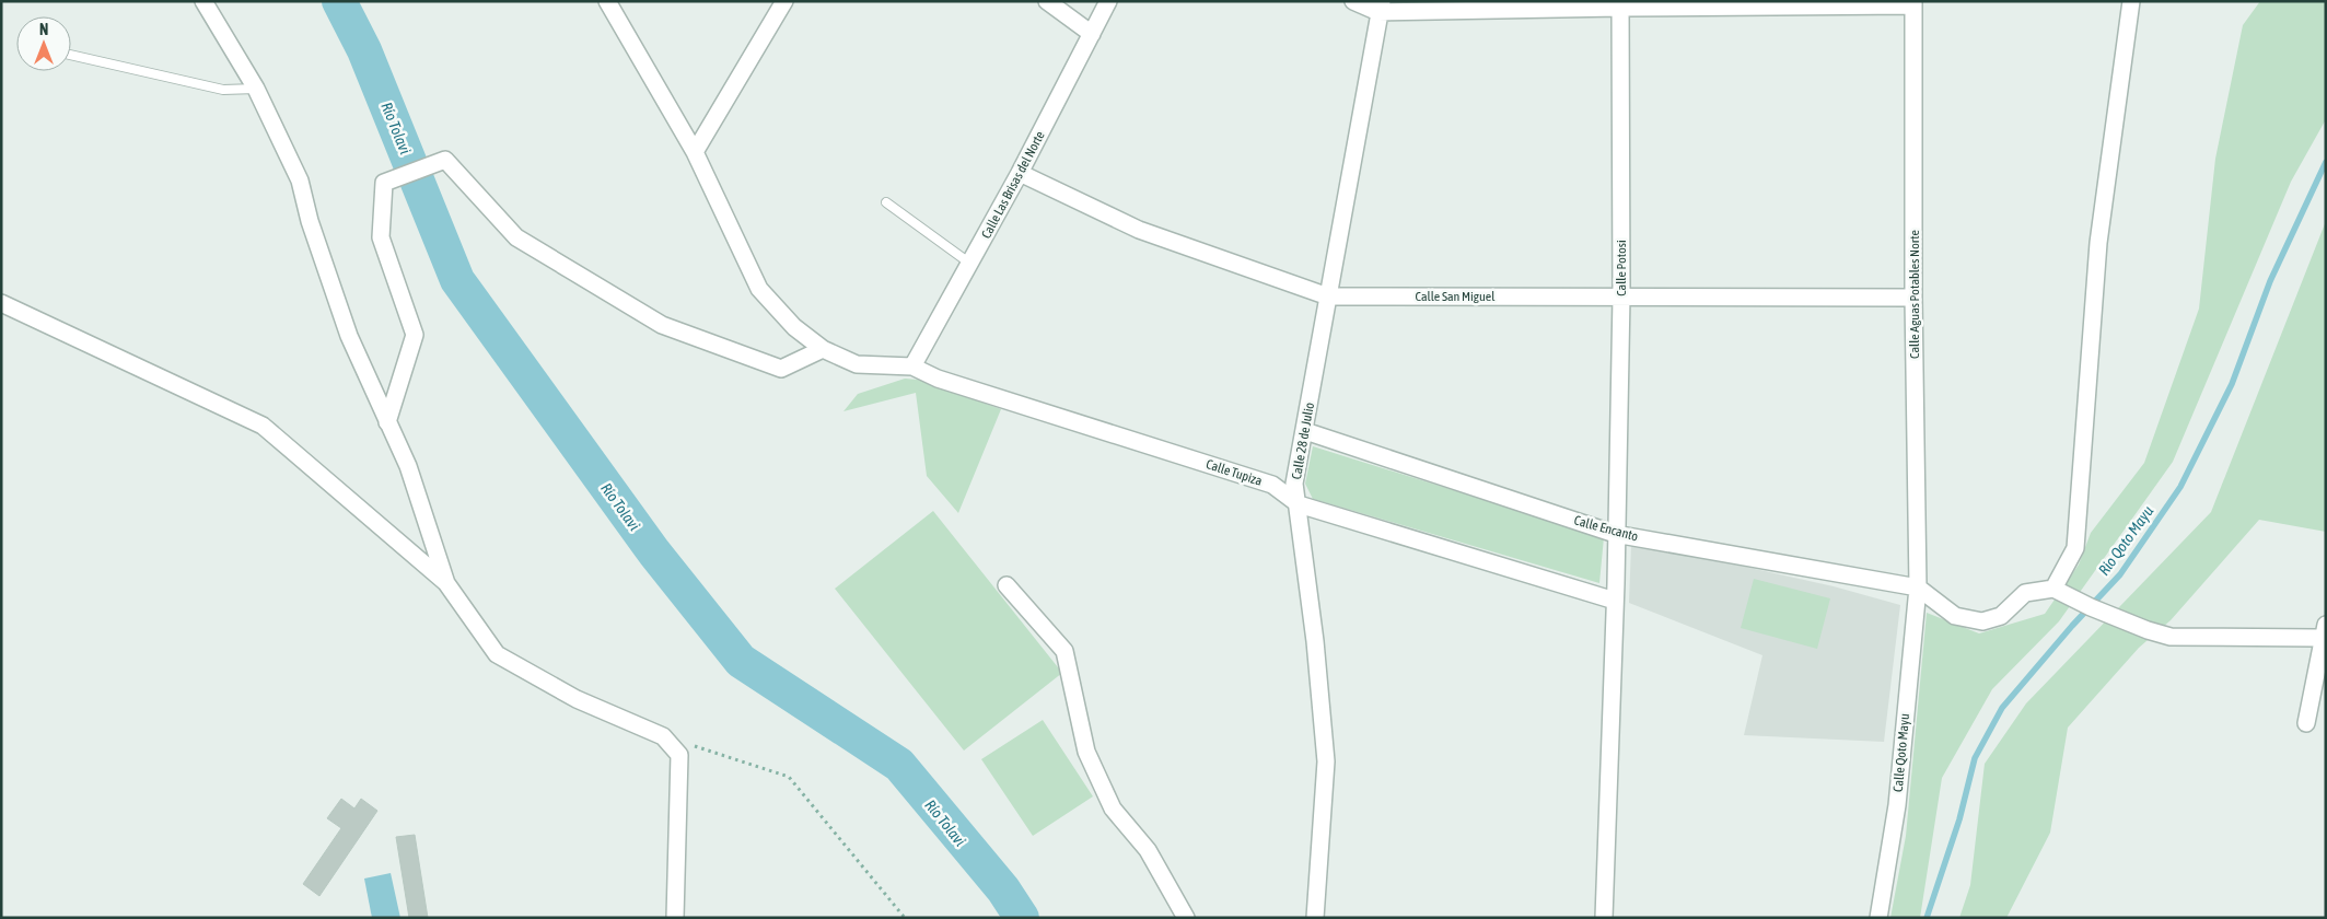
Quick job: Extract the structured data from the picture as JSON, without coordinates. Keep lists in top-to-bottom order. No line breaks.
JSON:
{"streets":{"street":["Calle Las Brisas del Norte","Calle Potosi","Calle Aguas Potables Norte","Calle San Miguel","Calle 28 de Julio","Calle Tupiza","Calle Encanto","Calle Qoto Mayu"]},"crossings":[["Calle Las Brisas del Norte","Calle San Miguel"],["Calle Las Brisas del Norte","Calle Tupiza"],["Calle Potosi","Calle San Miguel"],["Calle Potosi","Calle Tupiza"],["Calle Potosi","Calle Encanto"],["Calle Aguas Potables Norte","Calle San Miguel"],["Calle Aguas Potables Norte","Calle Encanto"],["Calle Aguas Potables Norte","Calle Qoto Mayu"],["Calle San Miguel","Calle 28 de Julio"],["Calle 28 de Julio","Calle Tupiza"],["Calle 28 de Julio","Calle Encanto"],["Calle Encanto","Calle Qoto Mayu"]],"water":["Río Tolavi","Rio Qoto Mayu"],"north":"top"}
